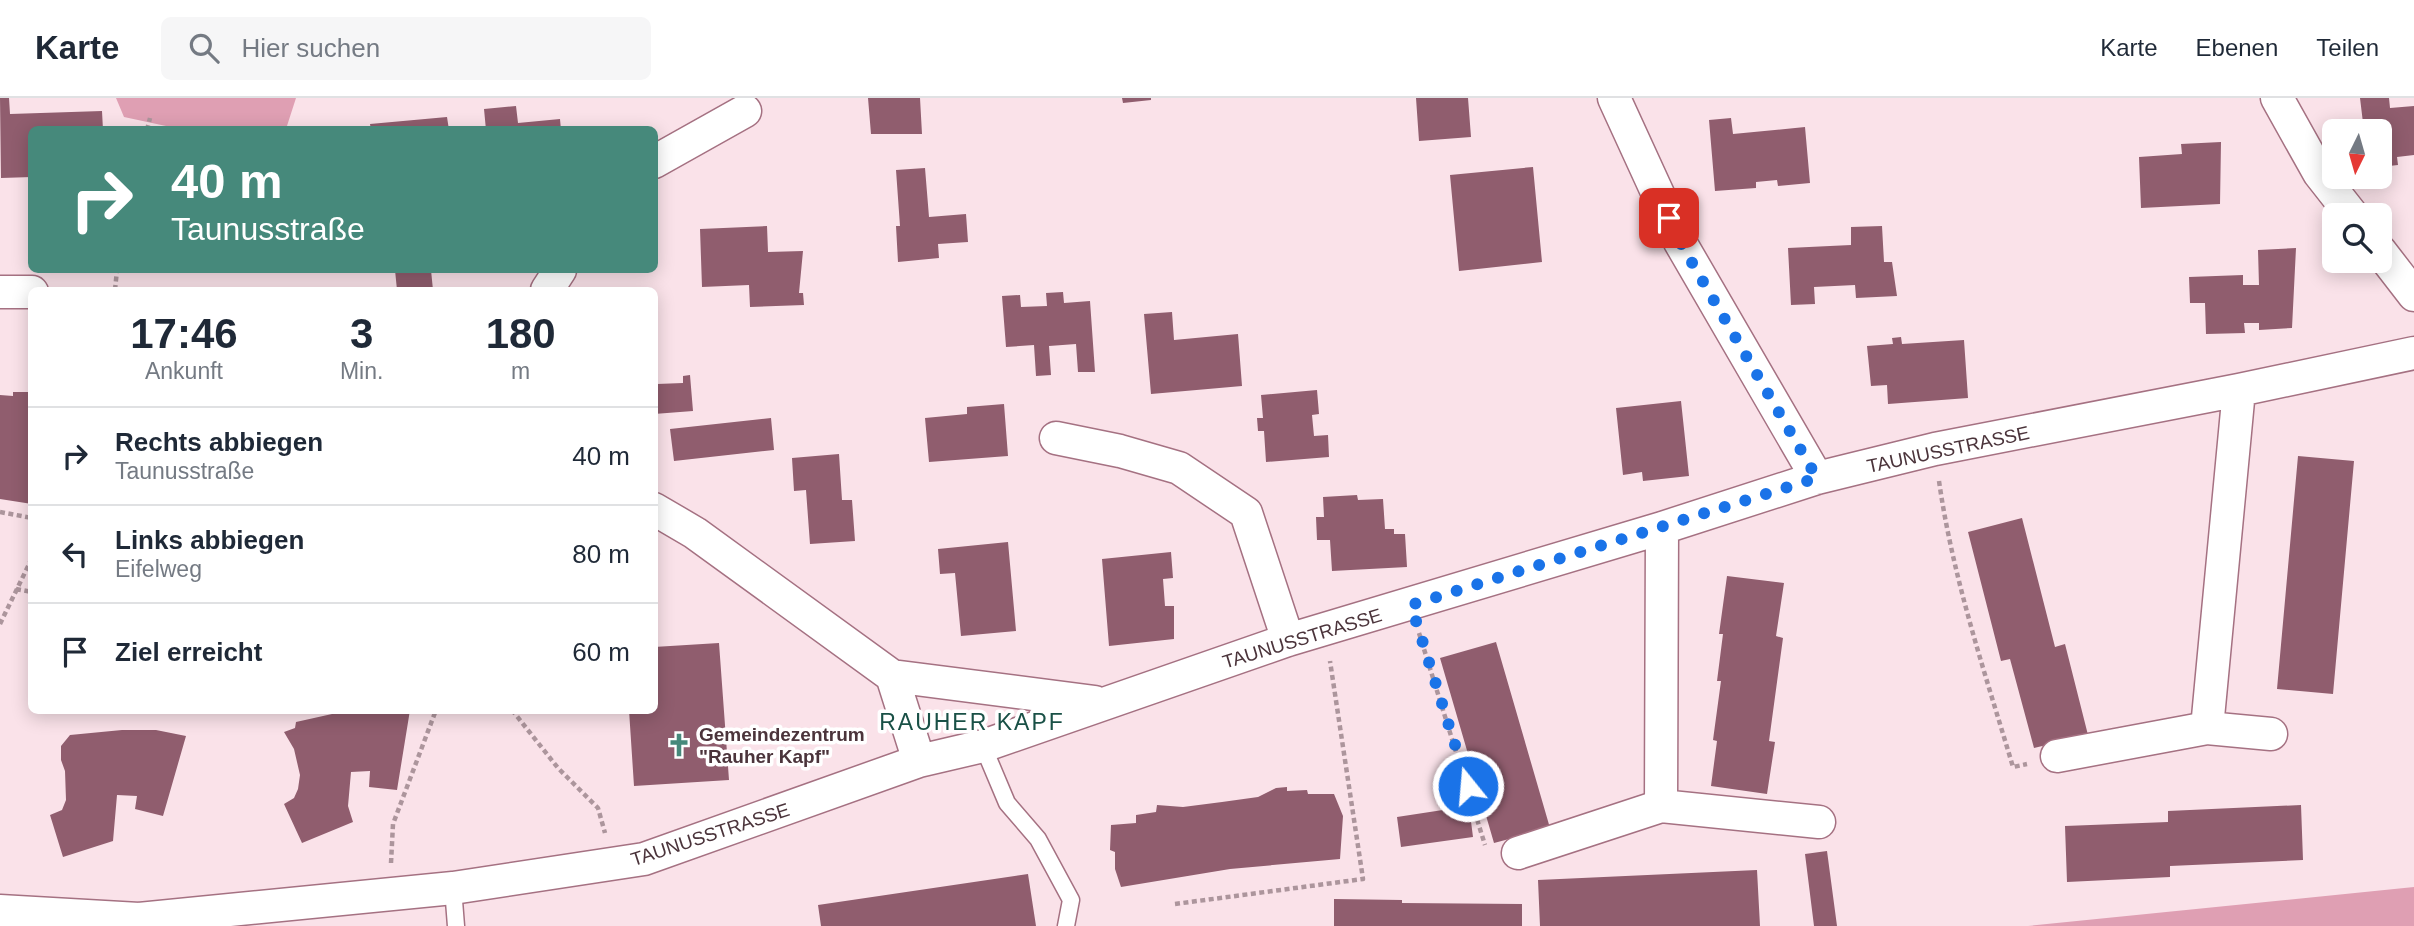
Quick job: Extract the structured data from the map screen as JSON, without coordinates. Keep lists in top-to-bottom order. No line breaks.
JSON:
{"streets":{"street":["TAUNUSSTRASSE"]},"districts":["RAUHER KAPF"],"places":{"church":["Gemeindezentrum \"Rauher Kapf\""]},"north":"bottom","page":{"header":"Karte","search":"Hier suchen","nav":["Karte","Ebenen","Teilen"],"turn":["40 m","Taunusstraße"],"eta":["17:46","Ankunft","3","Min.","180","m"],"list":[{"name":"Rechts abbiegen","note":"Taunusstraße","value":"40 m"},{"name":"Links abbiegen","note":"Eifelweg","value":"80 m"},{"name":"Ziel erreicht","value":"60 m"}]}}
